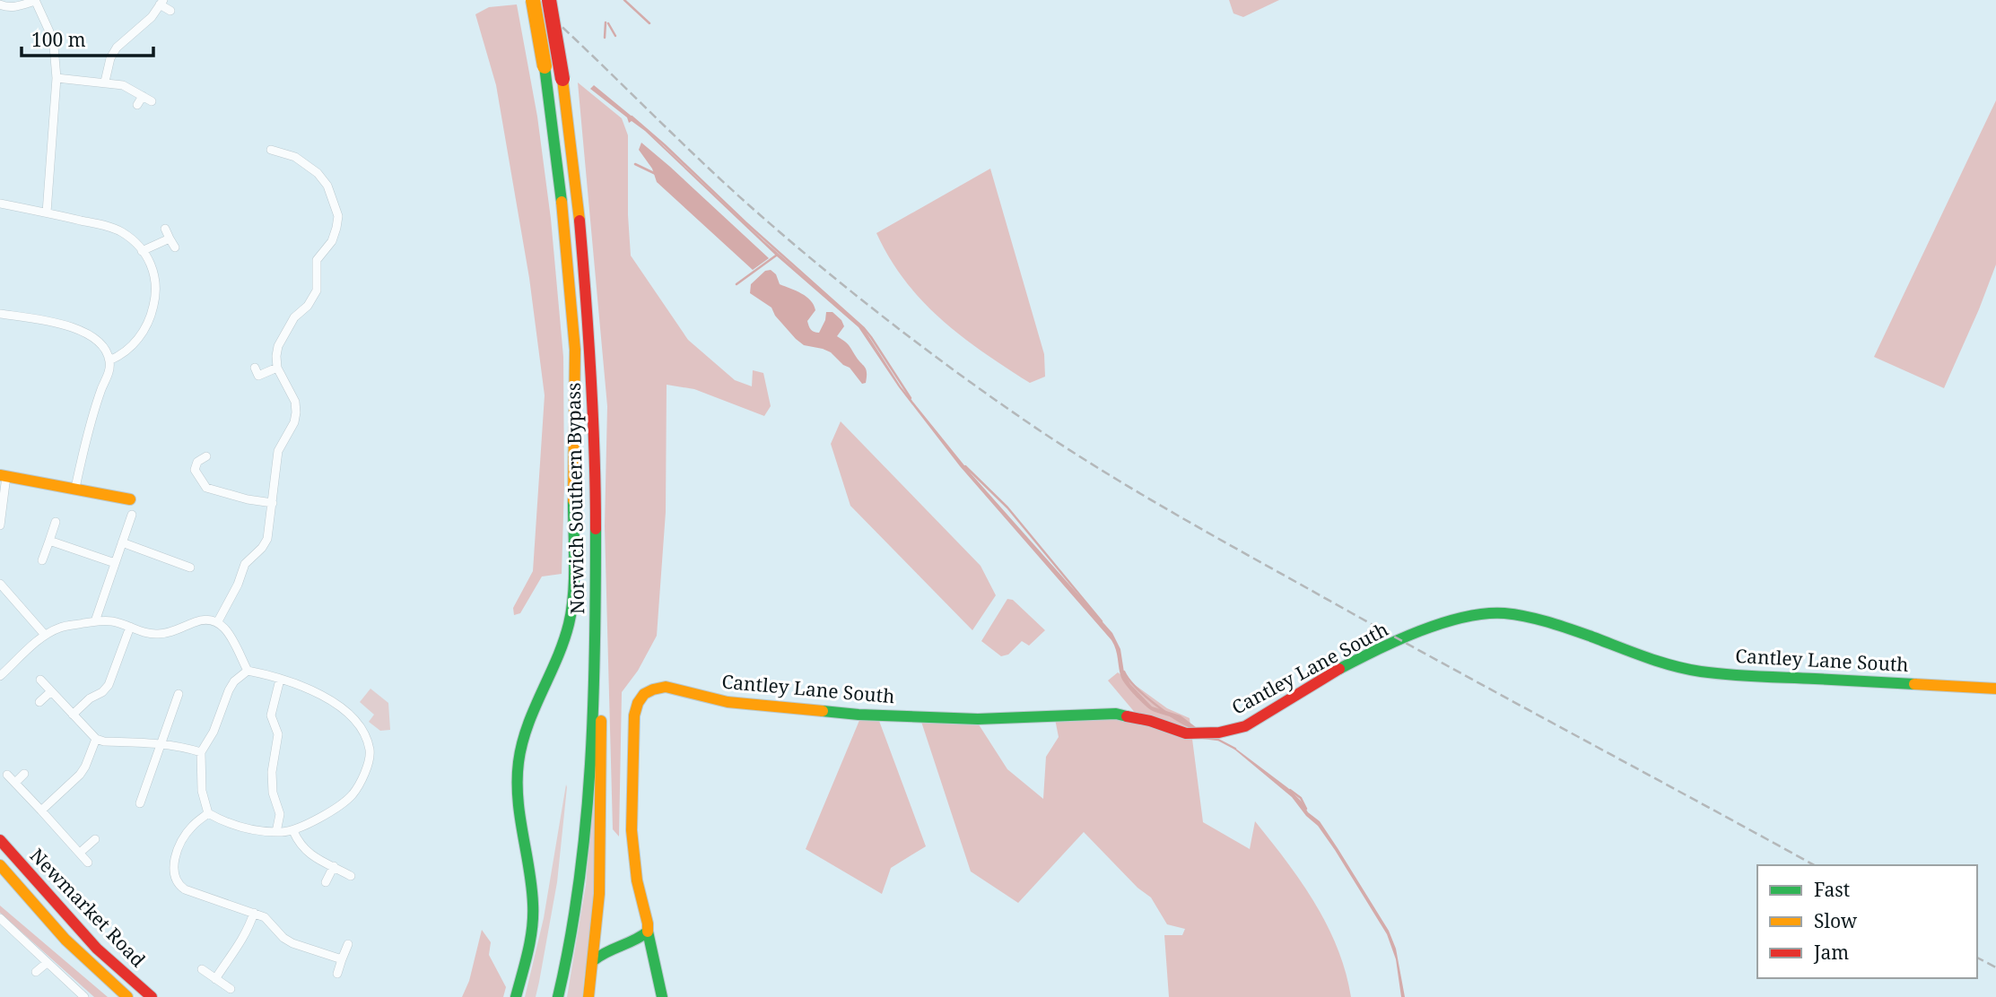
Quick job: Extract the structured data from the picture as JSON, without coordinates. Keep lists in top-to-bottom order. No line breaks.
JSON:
{"streets":{"main road":["Norwich Southern Bypass","Cantley Lane South","Newmarket Road"]},"legend":["Fast","Slow","Jam"],"scale_bar":"100 m"}
